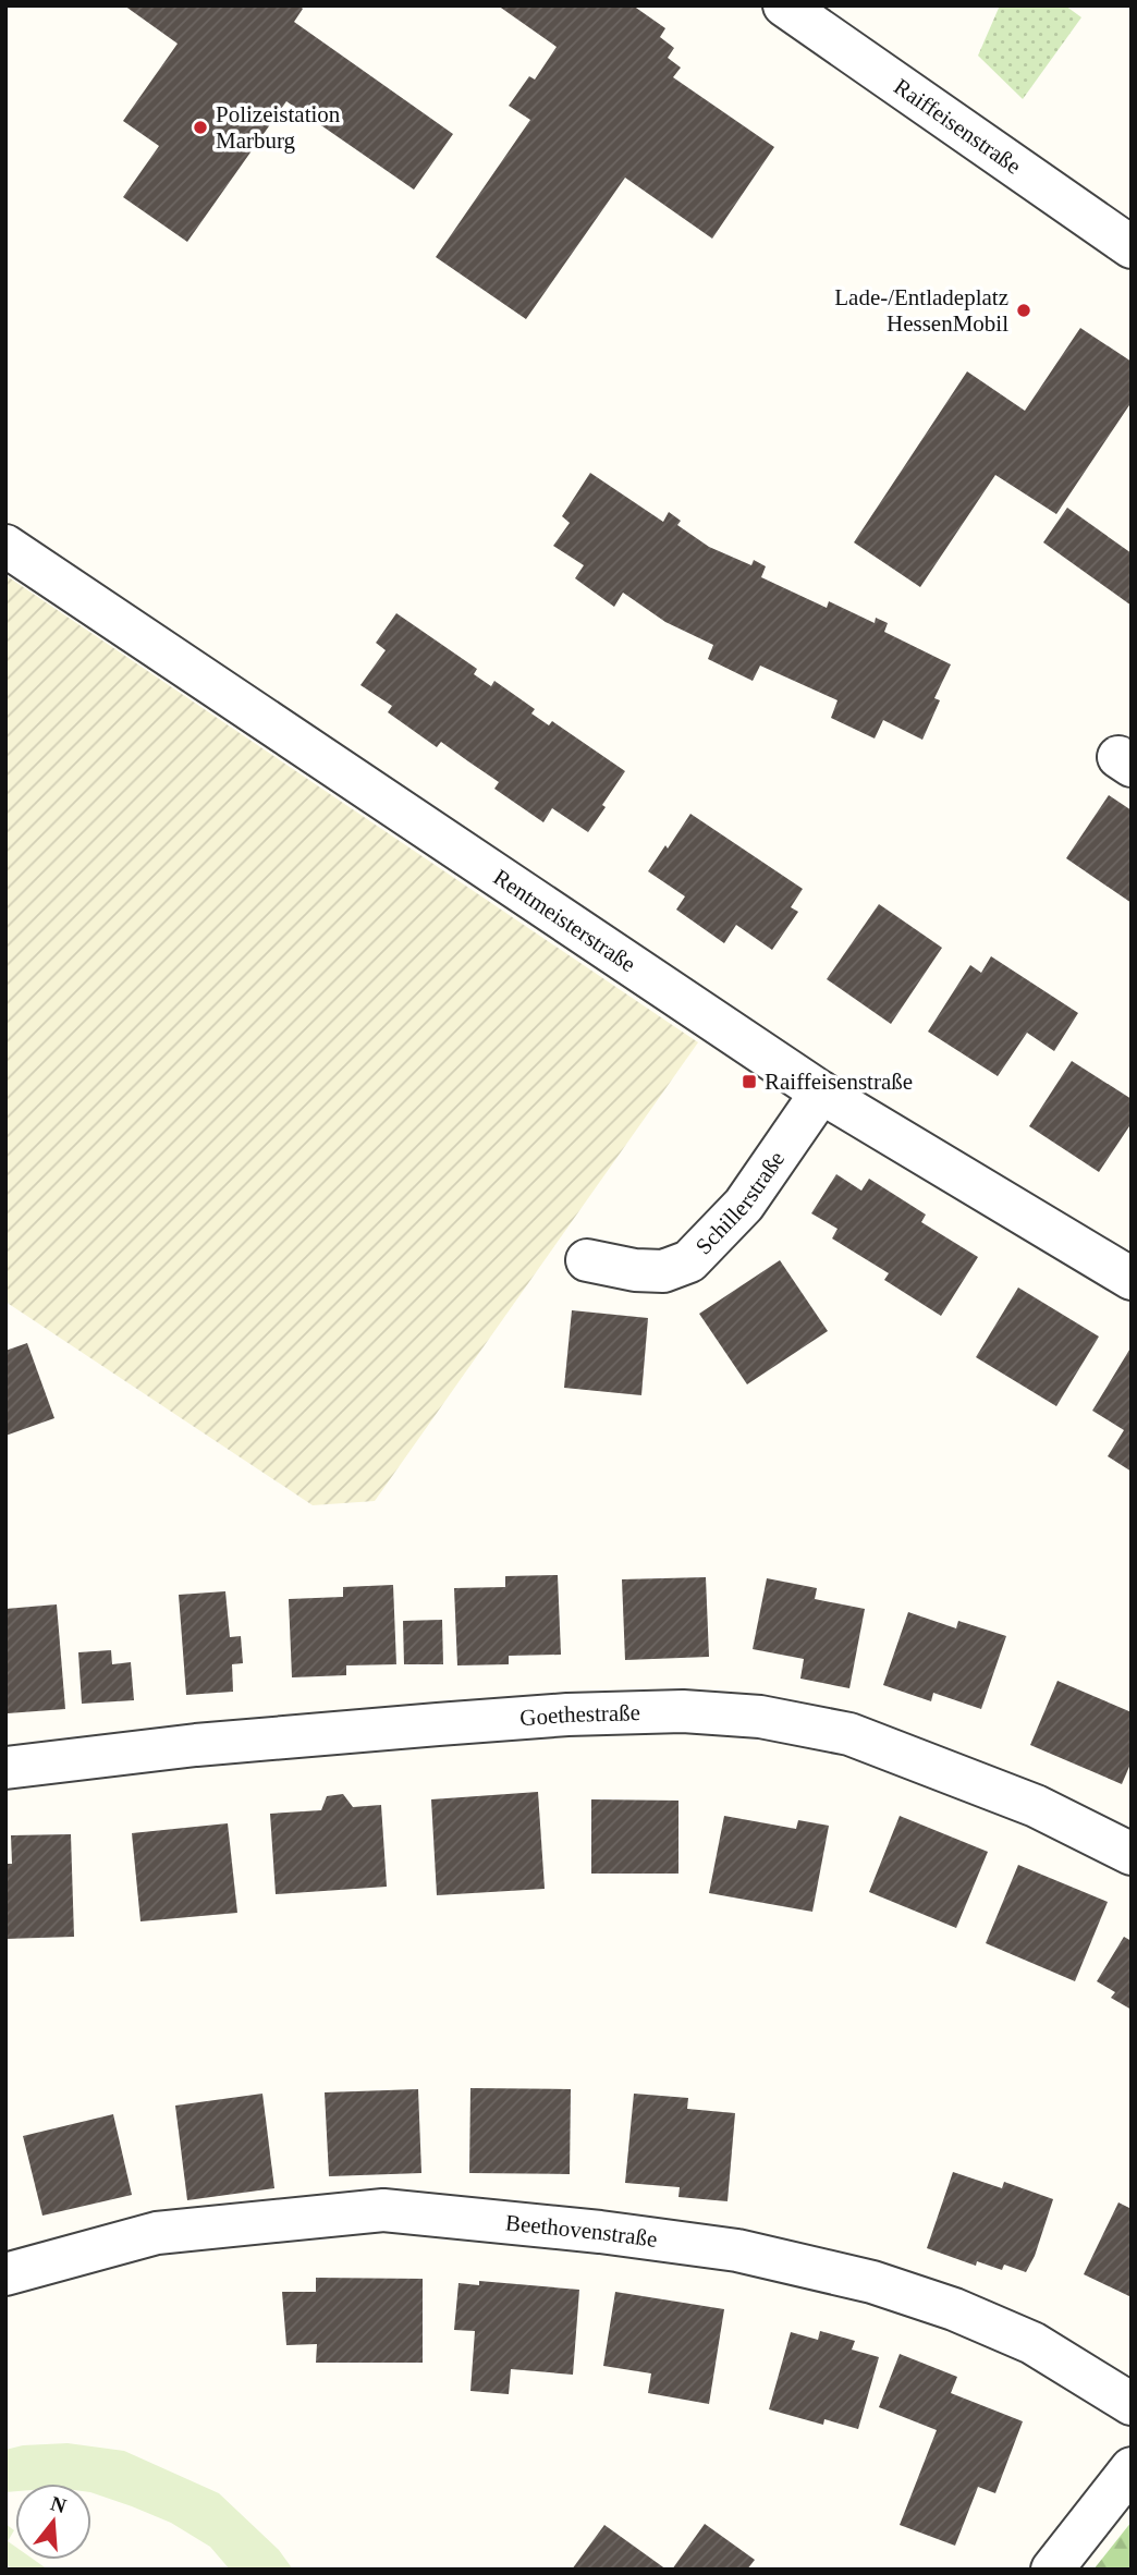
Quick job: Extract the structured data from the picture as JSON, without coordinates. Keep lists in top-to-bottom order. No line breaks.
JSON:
{"streets":{"street":["Raiffeisenstraße","Rentmeisterstraße","Schillerstraße","Goethestraße","Beethovenstraße"]},"crossings":[["Rentmeisterstraße","Schillerstraße"]],"places":{"other":["Polizeistation Marburg","Lade-/Entladeplatz HessenMobil"],"transit":["Raiffeisenstraße"]},"north":"top"}
